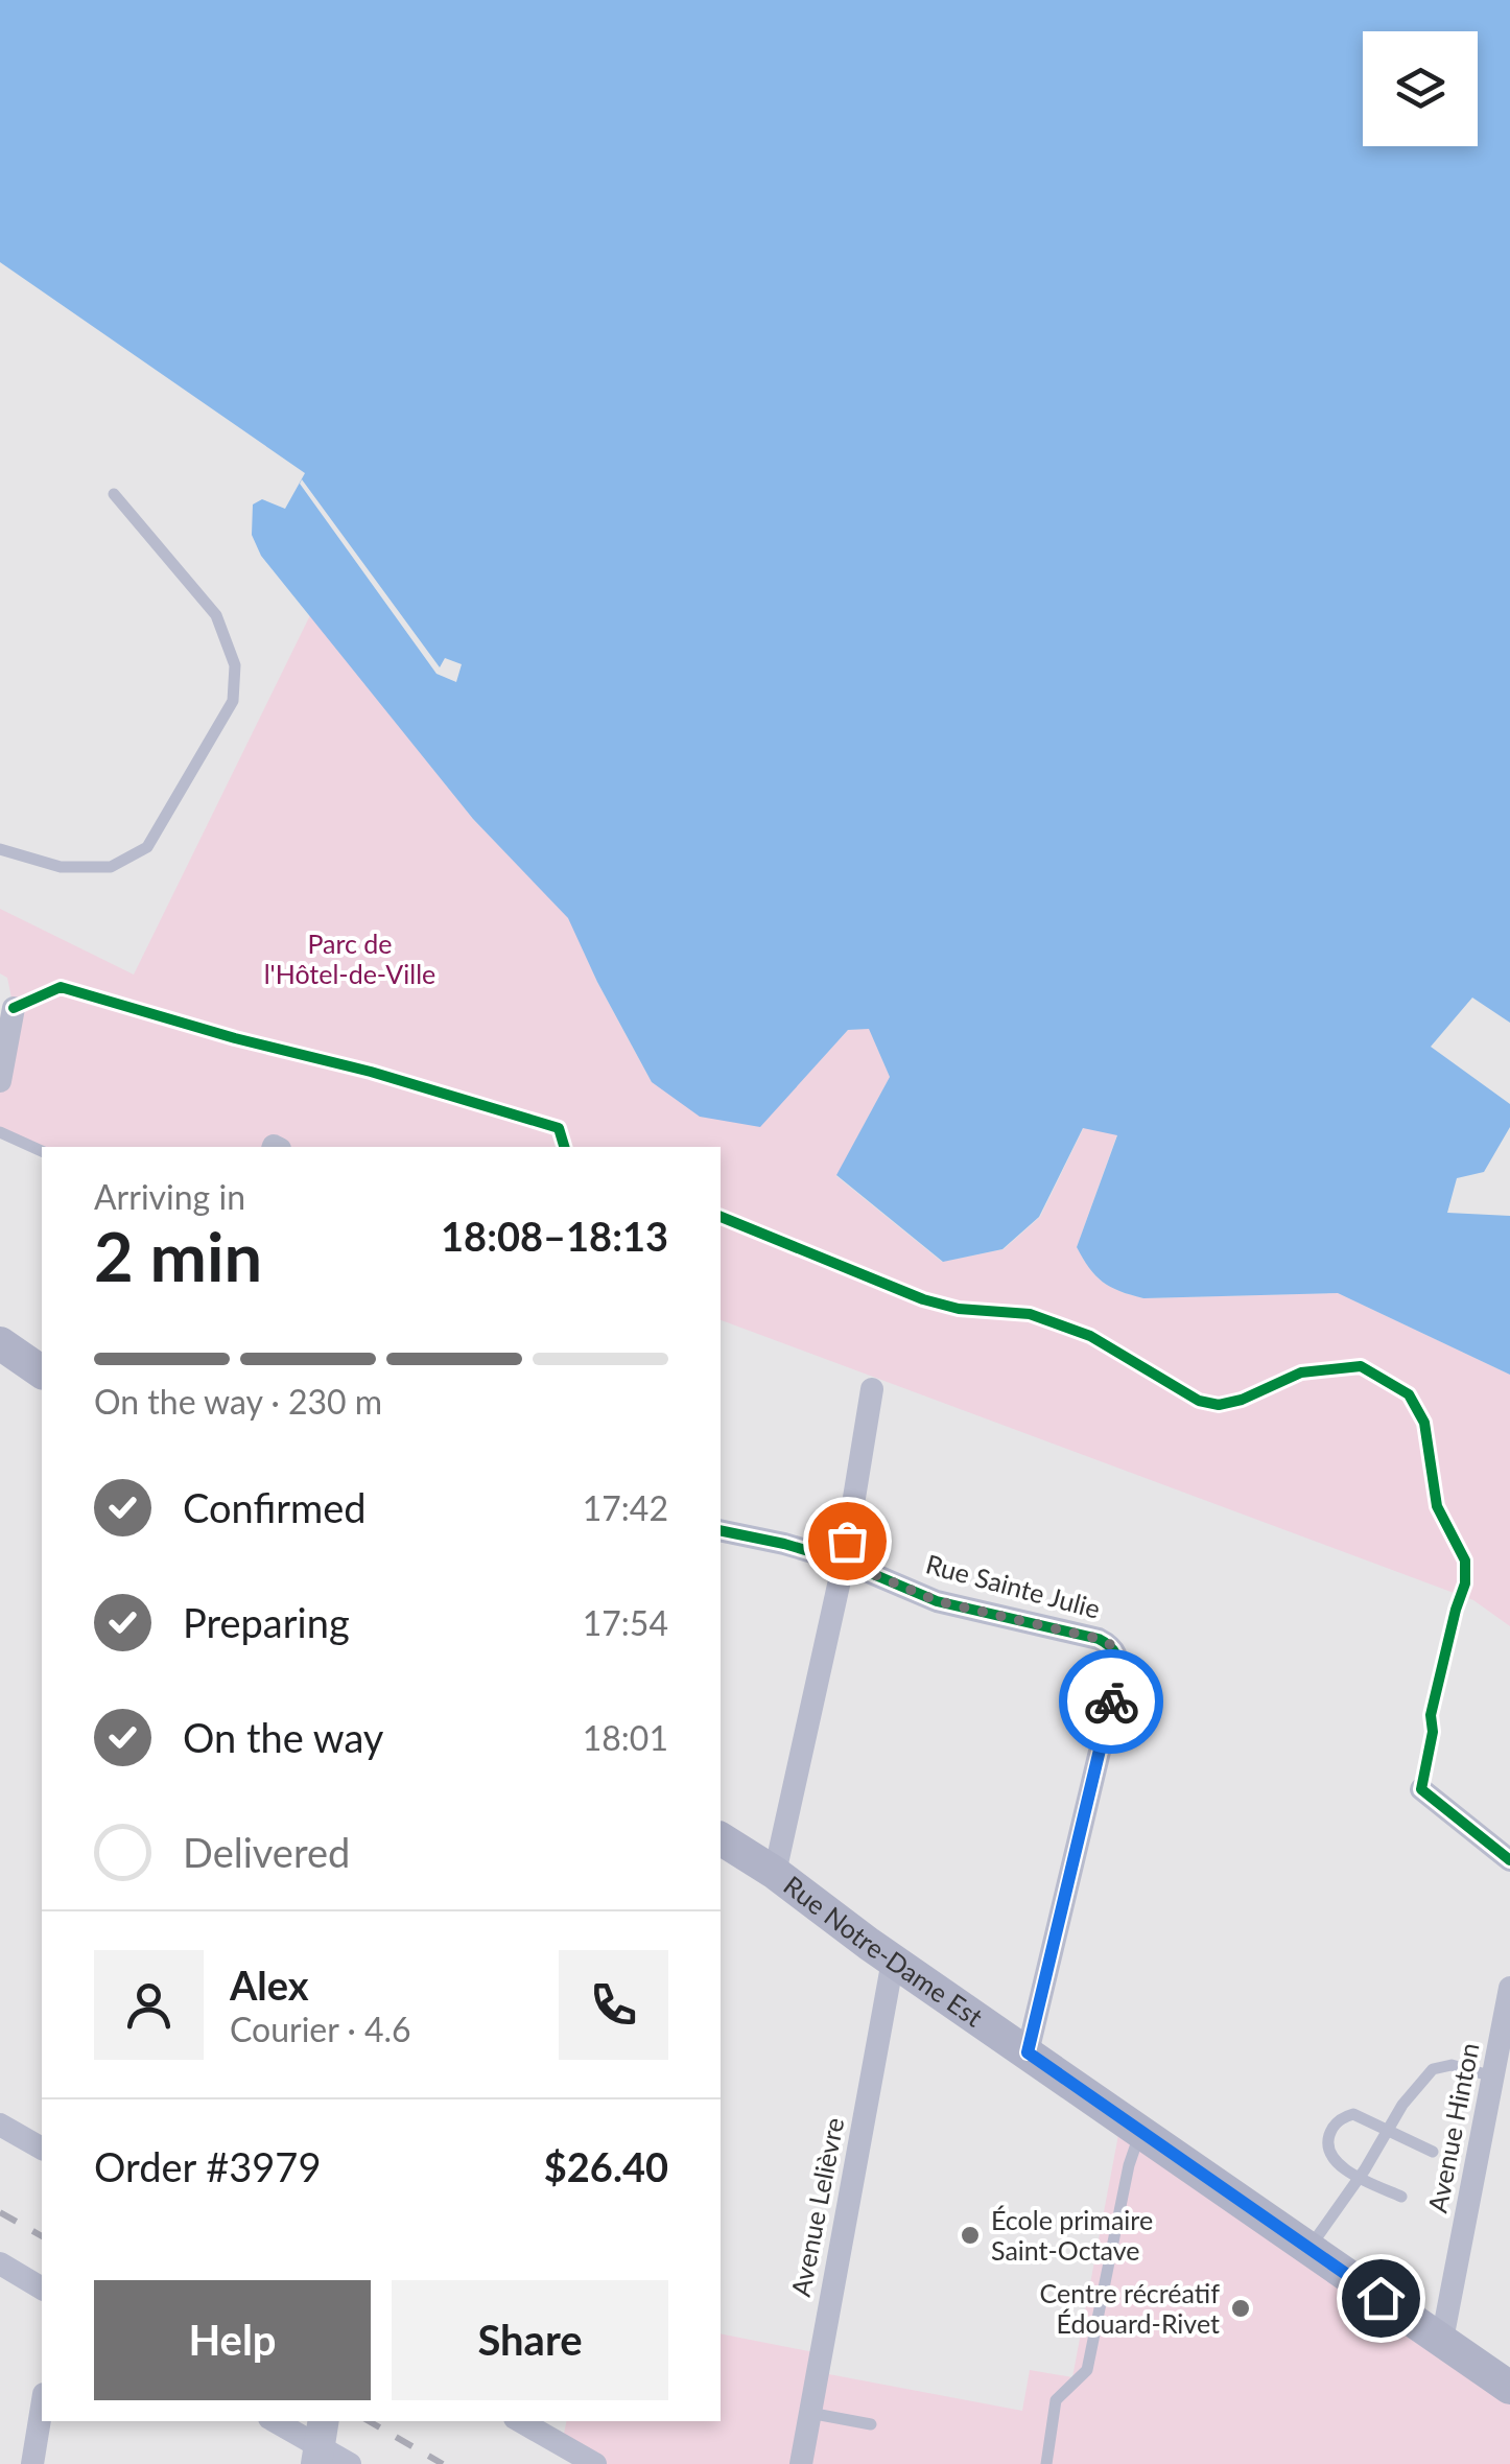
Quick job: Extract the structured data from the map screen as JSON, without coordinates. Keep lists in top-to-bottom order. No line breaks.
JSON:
{"streets":{"main road":["Rue Notre-Dame Est"],"street":["Rue Sainte Julie","Avenue Hinton","Avenue Lelièvre"]},"crossings":[["Rue Sainte Julie","Rue Notre-Dame Est"],["Rue Notre-Dame Est","Avenue Hinton"],["Rue Notre-Dame Est","Avenue Lelièvre"]],"parks":["Parc de l'Hôtel-de-Ville"],"places":["École primaire Saint-Octave","Centre récréatif Édouard-Rivet"],"page":{"heading":["2 min","Arriving in","18:08–18:13"],"panel":["Alex","Courier · 4.6","Order #3979","$26.40"],"bar":"On the way · 230 m","list":[["Confirmed","17:42"],["Preparing","17:54"],["On the way","18:01"],"Delivered"],"buttons":["Help","Share"]}}
